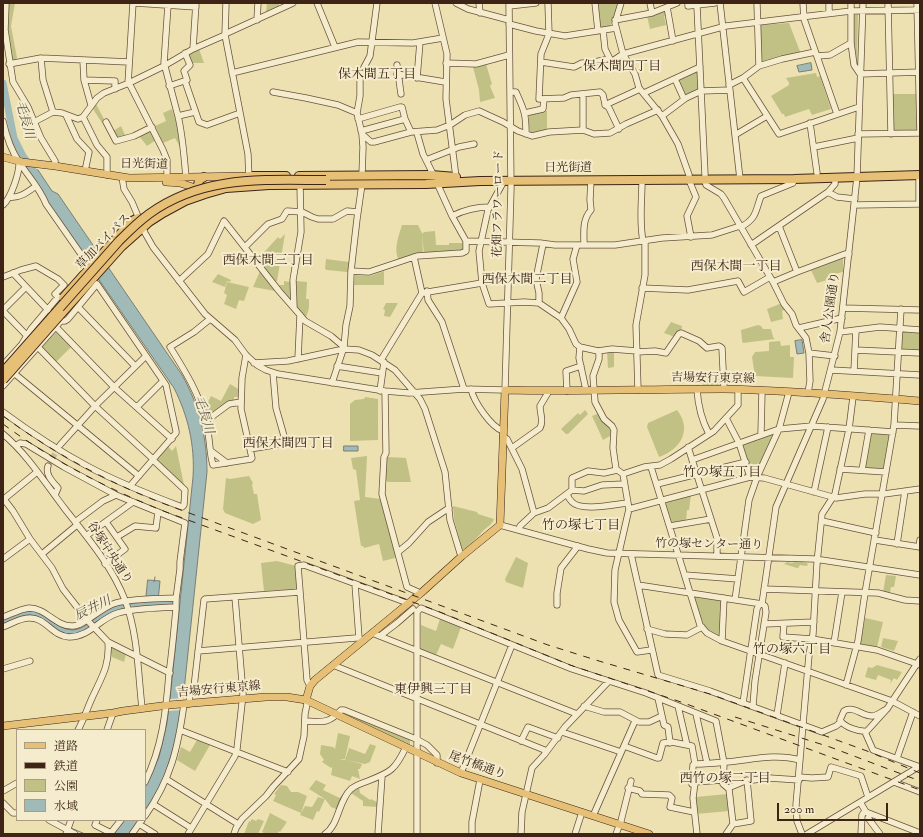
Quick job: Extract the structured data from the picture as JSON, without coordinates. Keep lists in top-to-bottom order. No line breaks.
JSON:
{"streets":{"highway":["日光街道","草加バイパス"],"main road":["花畑フラワーロード","吉場安行東京線","尾竹橋通り"],"street":["舎人公園通り","竹の塚センター通り","谷塚中央通り"]},"crossings":[["日光街道","花畑フラワーロード"],["日光街道","草加バイパス"],["日光街道","舎人公園通り"],["花畑フラワーロード","吉場安行東京線"],["花畑フラワーロード","竹の塚センター通り"],["舎人公園通り","吉場安行東京線"],["舎人公園通り","竹の塚センター通り"],["吉場安行東京線","谷塚中央通り"],["吉場安行東京線","尾竹橋通り"]],"districts":["保木間四丁目","保木間五丁目","西保木間三丁目","西保木間一丁目","西保木間二丁目","西保木間四丁目","竹の塚五丁目","竹の塚七丁目","竹の塚六丁目","東伊興三丁目","西竹の塚二丁目"],"water":["毛長川","辰井川"],"legend":["道路","鉄道","公園","水域"],"scale_bar":"200 m"}
